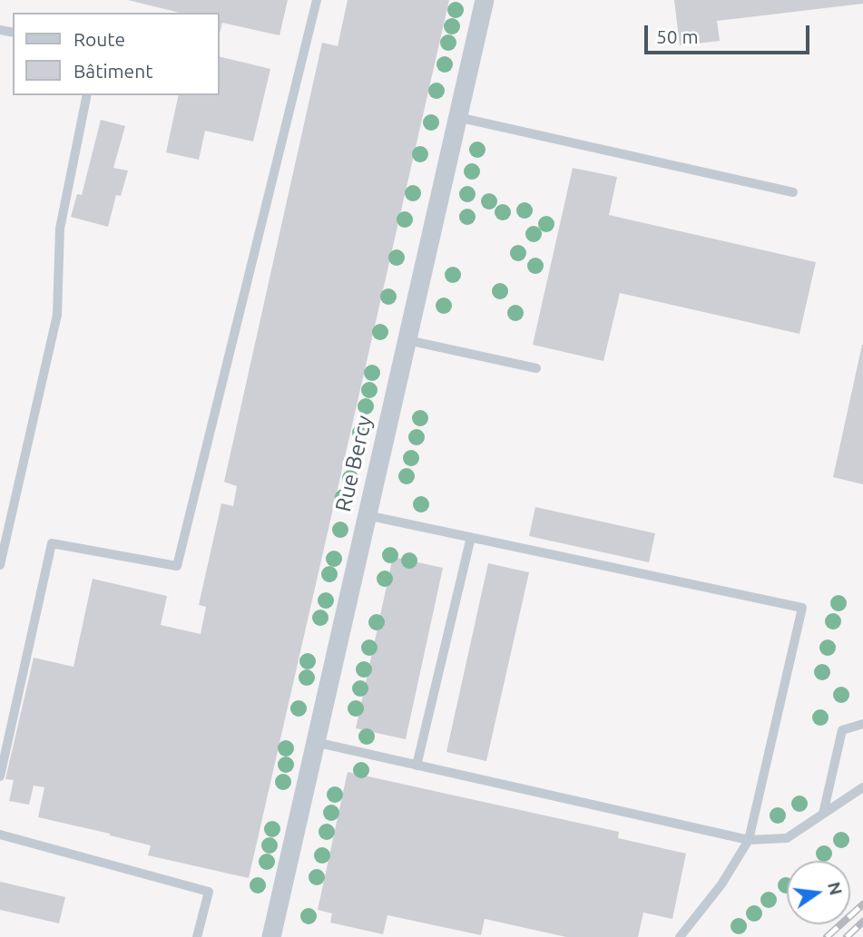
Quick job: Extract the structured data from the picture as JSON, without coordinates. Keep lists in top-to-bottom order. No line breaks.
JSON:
{"streets":{"street":["Rue Bercy"]},"legend":["Route","Bâtiment"],"scale_bar":"50 m","north":"right"}
